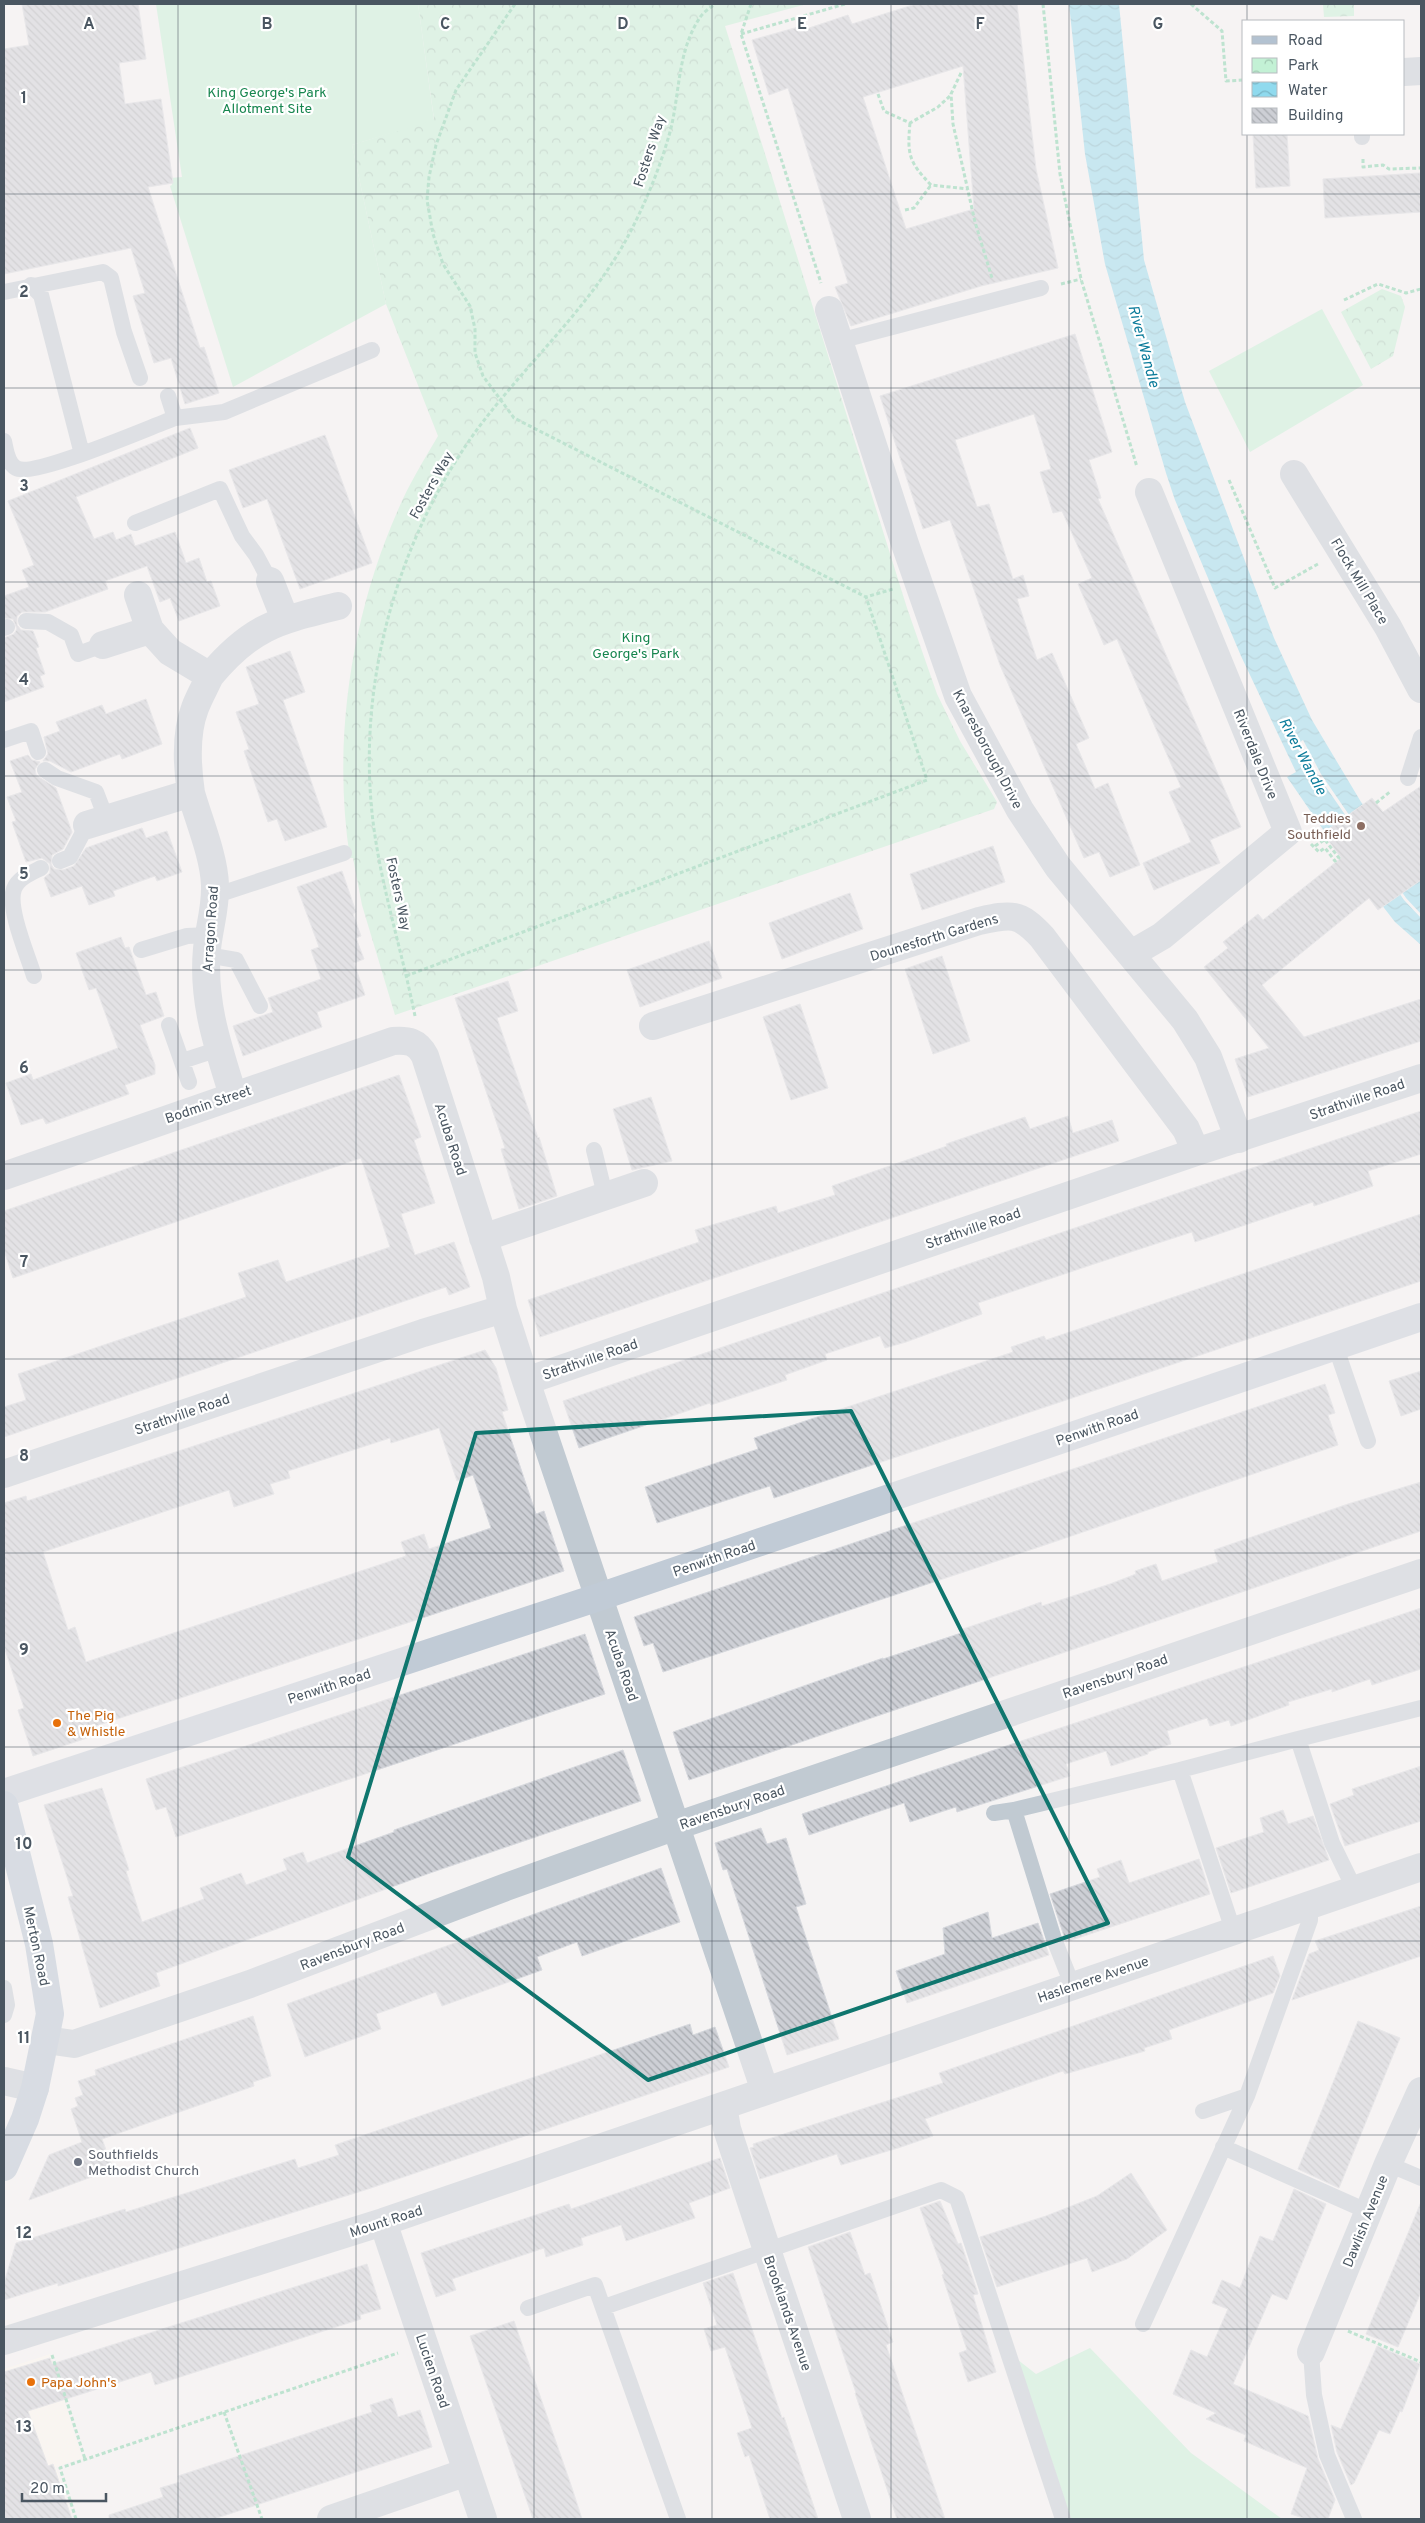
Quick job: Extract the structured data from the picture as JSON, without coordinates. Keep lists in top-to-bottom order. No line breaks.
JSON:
{"streets":{"main road":["Merton Road"],"street":["Flock Mill Place","Knaresborough Drive","Riverdale Drive","Arragon Road","Dounesforth Gardens","Strathville Road","Bodmin Street","Acuba Road","Penwith Road","Ravensbury Road","Haslemere Avenue","Mount Road","Dawlish Avenue","Brooklands Avenue","Lucien Road"],"path":["Fosters Way"]},"crossings":[["Fosters Way","Bodmin Street"],["Fosters Way","Acuba Road"],["Knaresborough Drive","Riverdale Drive"],["Knaresborough Drive","Strathville Road"],["Arragon Road","Bodmin Street"],["Dounesforth Gardens","Strathville Road"],["Strathville Road","Acuba Road"],["Bodmin Street","Acuba Road"],["Acuba Road","Penwith Road"],["Acuba Road","Ravensbury Road"],["Acuba Road","Haslemere Avenue"],["Acuba Road","Mount Road"],["Ravensbury Road","Merton Road"],["Haslemere Avenue","Mount Road"],["Mount Road","Brooklands Avenue"],["Mount Road","Lucien Road"]],"water":["River Wandle"],"parks":["King George's Park Allotment Site","King George's Park"],"places":["Teddies Southfield","The Pig & Whistle","Southfields Methodist Church","Papa John's"],"legend":["Road","Park","Water","Building"],"scale_bar":"20 m","grid":{"columns":["A","B","C","D","E","F","G"],"rows":["1","2","3","4","5","6","7","8","9","10","11","12","13"]}}
